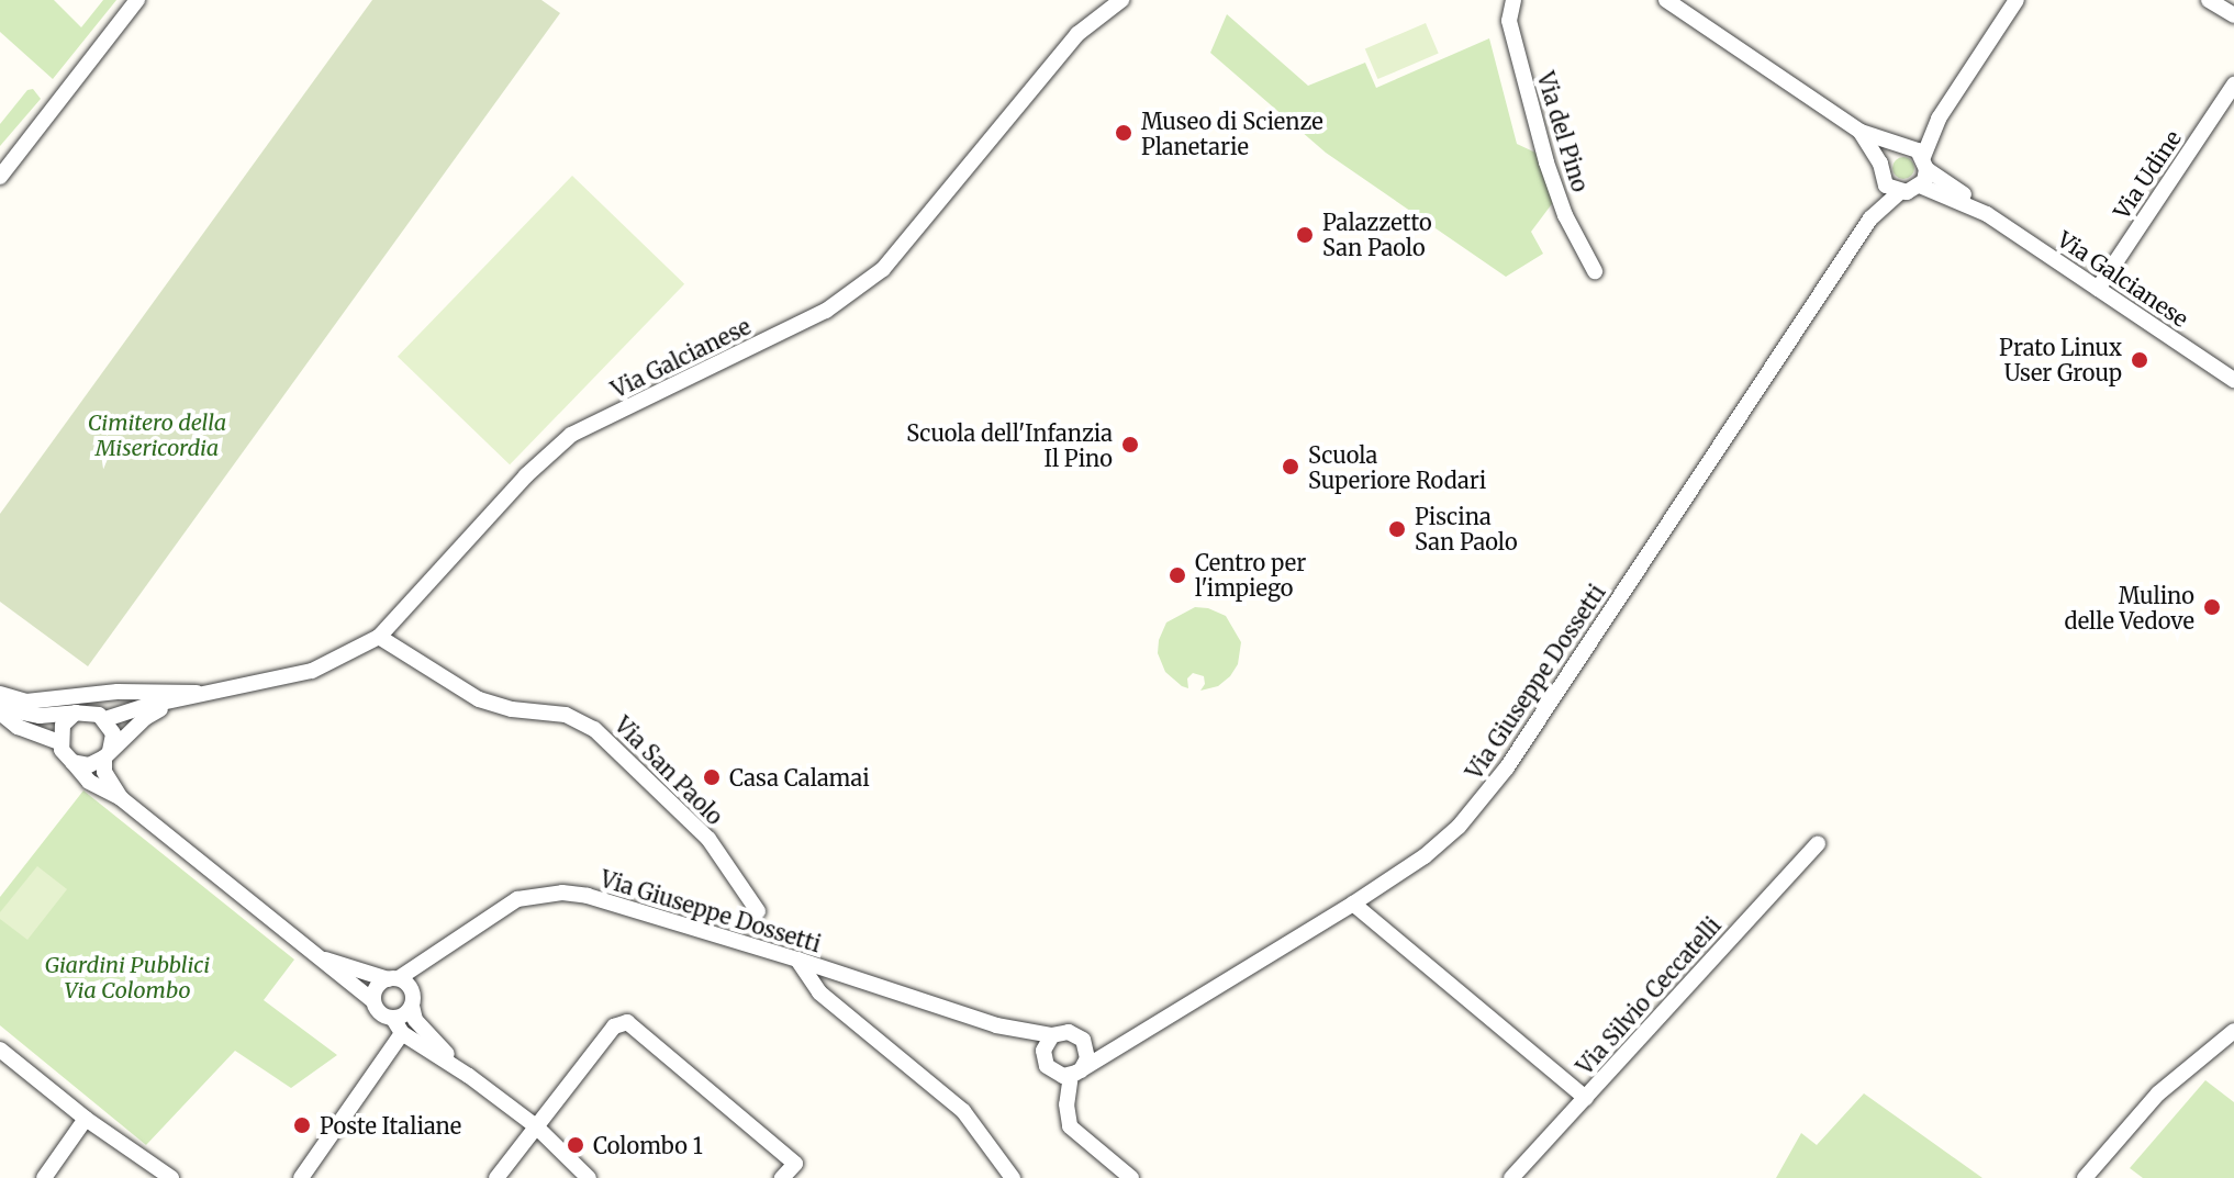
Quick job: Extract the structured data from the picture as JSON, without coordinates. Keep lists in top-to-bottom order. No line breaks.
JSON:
{"streets":{"street":["Via del Pino","Via Udine","Via Galcianese","Via Giuseppe Dossetti","Via San Paolo","Via Silvio Ceccatelli"]},"crossings":[["Via Udine","Via Galcianese"],["Via Galcianese","Via Giuseppe Dossetti"],["Via Galcianese","Via San Paolo"]],"parks":["Cimitero della Misericordia","Giardini Pubblici Via Colombo"],"places":["Museo di Scienze Planetarie","Palazzetto San Paolo","Prato Linux User Group","Scuola dell'Infanzia Il Pino","Scuola Superiore Rodari","Piscina San Paolo","Centro per l'impiego","Mulino delle Vedove","Casa Calamai","Poste Italiane","Colombo 1"]}
